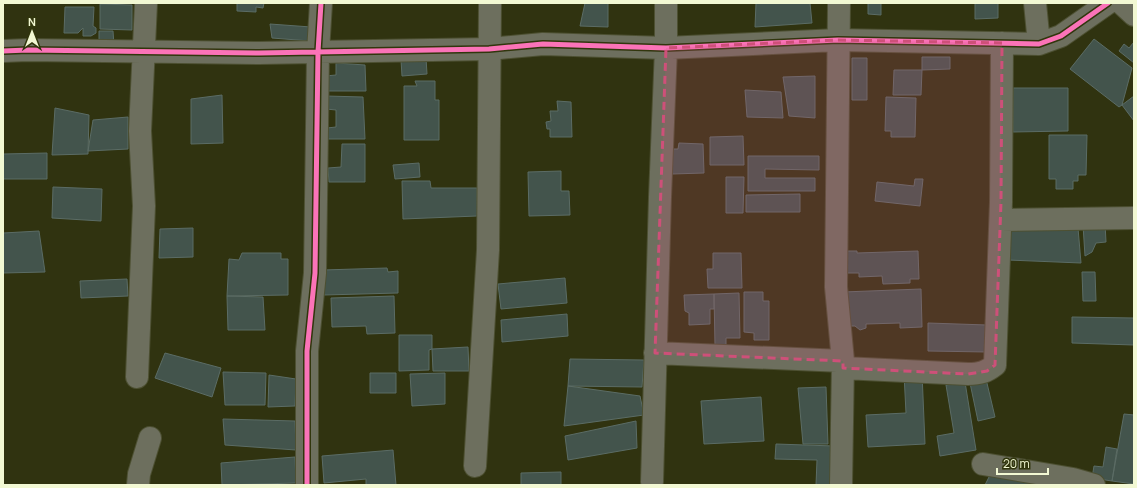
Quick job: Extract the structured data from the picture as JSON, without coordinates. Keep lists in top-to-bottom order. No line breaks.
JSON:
{"scale_bar":"20 m","north":"top"}
